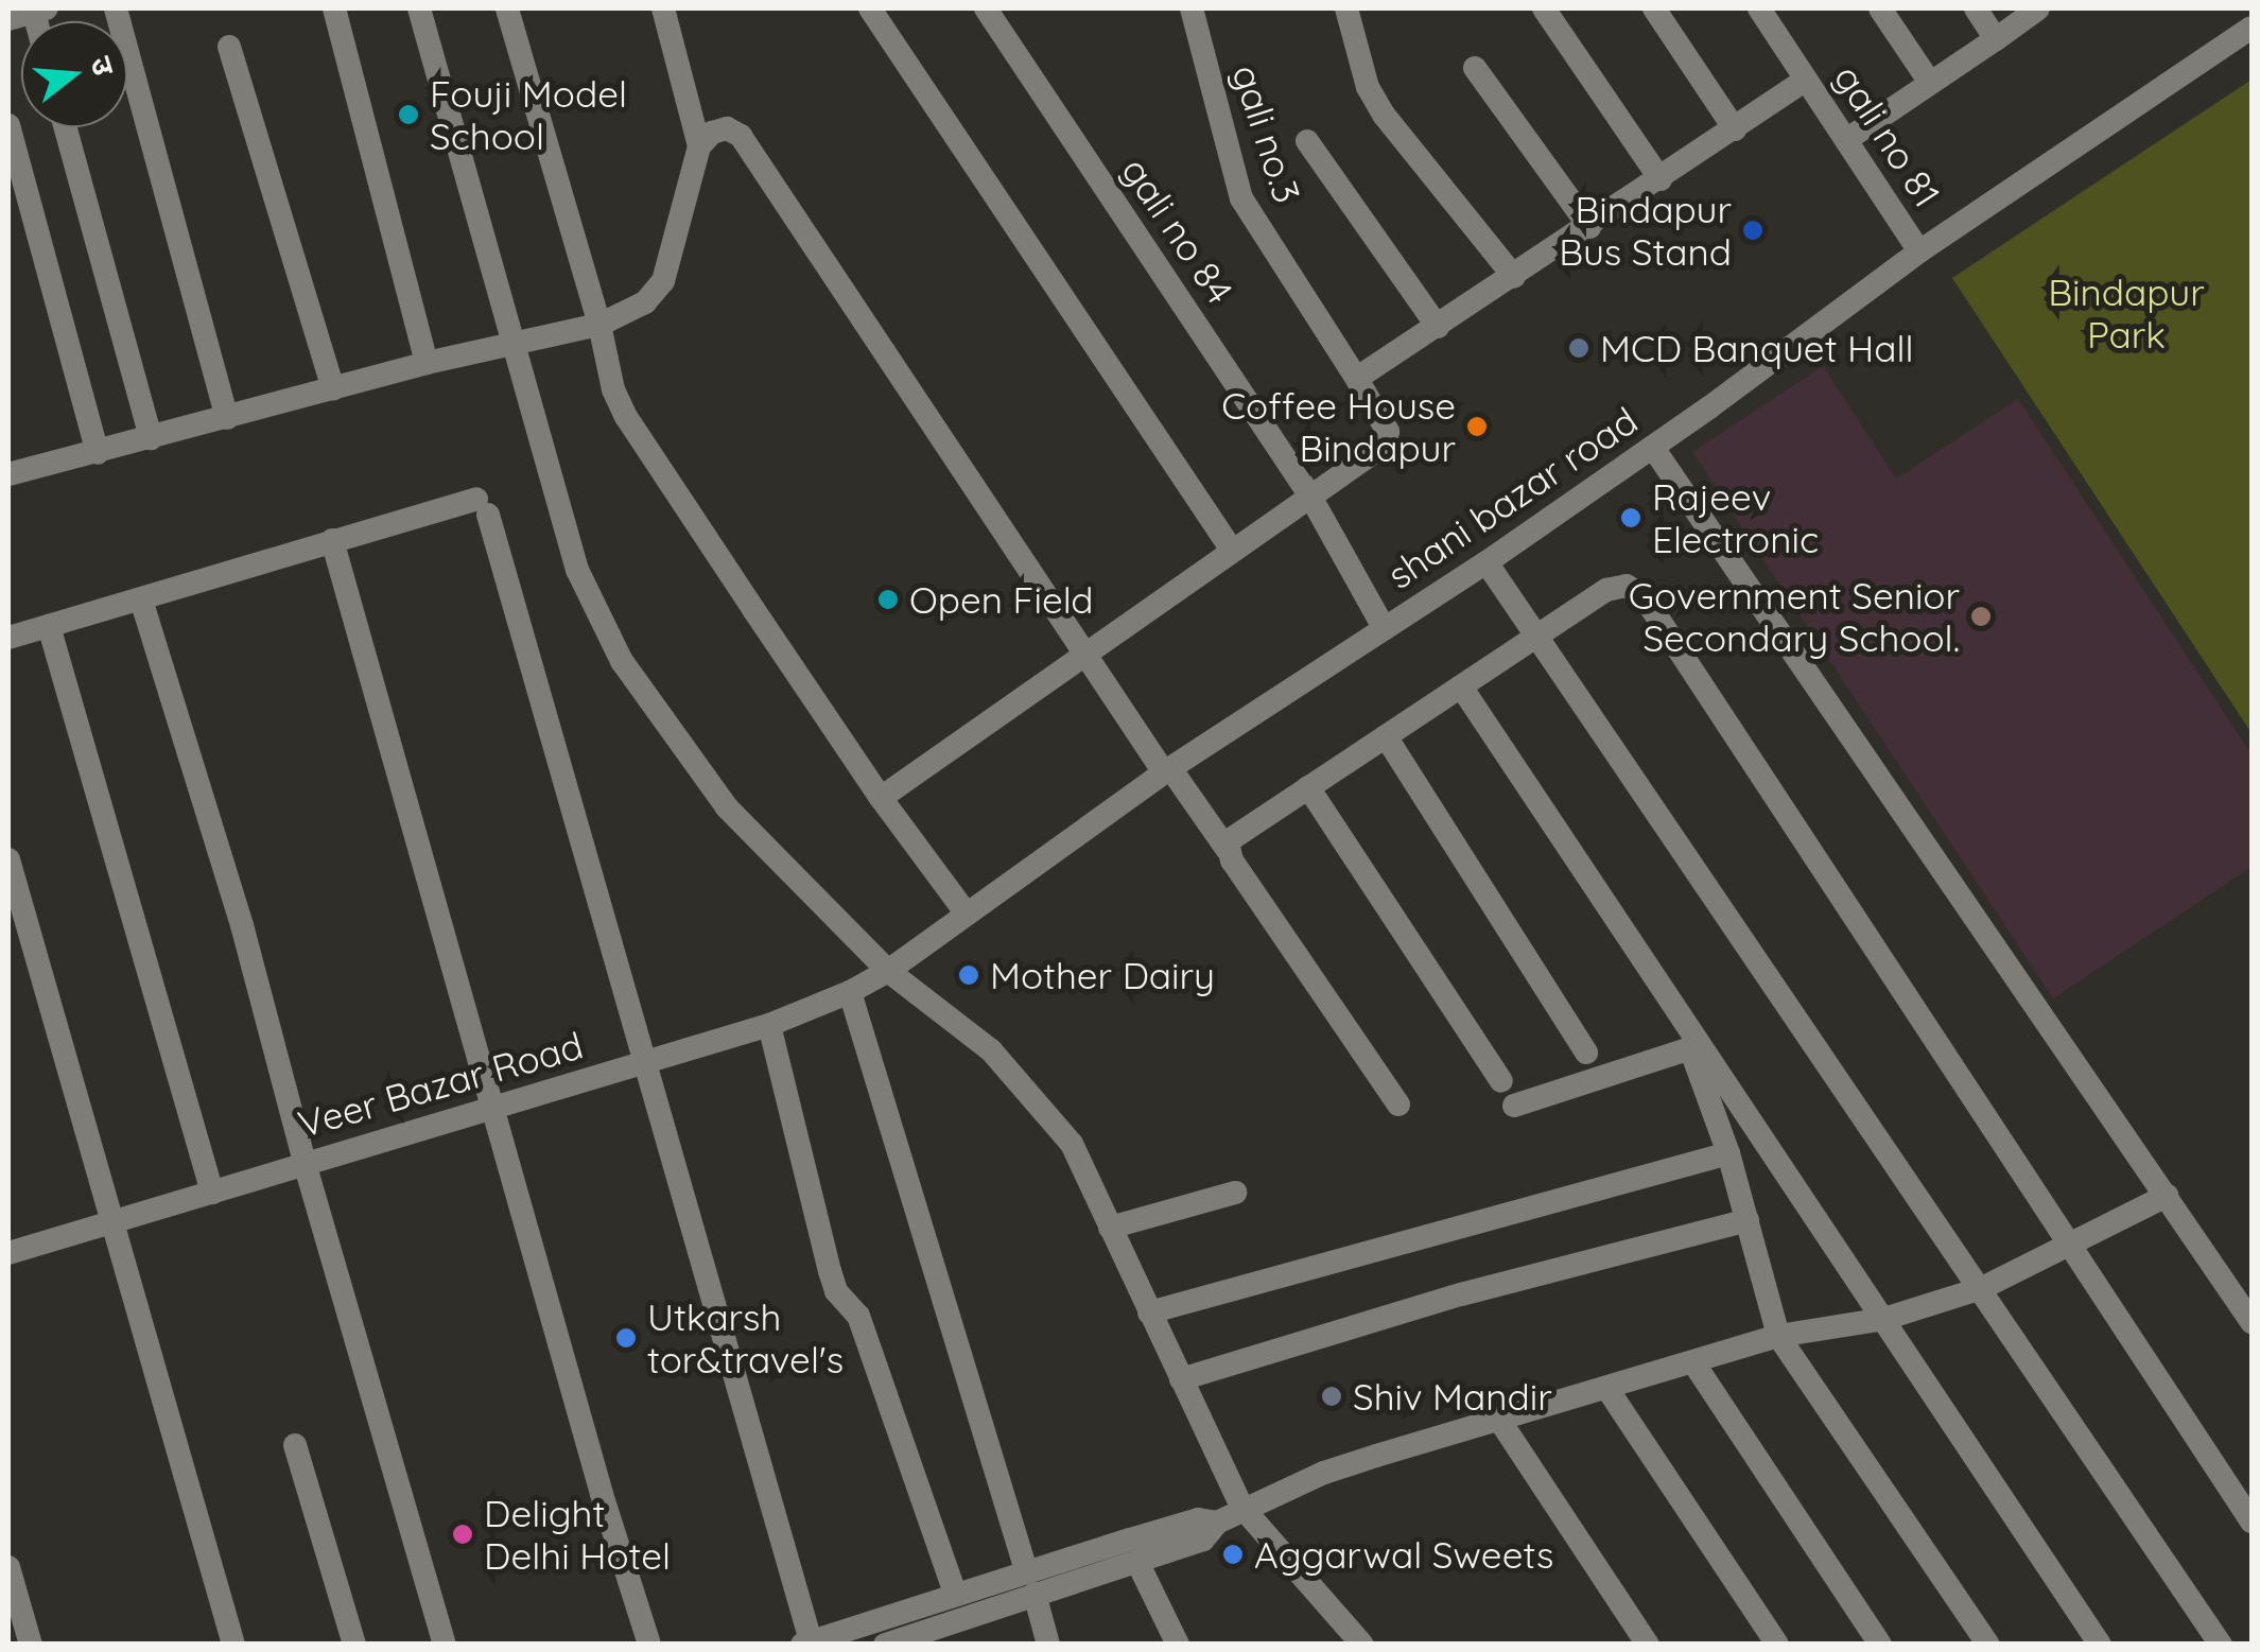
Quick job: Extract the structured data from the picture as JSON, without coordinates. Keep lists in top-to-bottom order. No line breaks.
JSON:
{"streets":{"street":["gali no.3","gali no 81","gali no 84","shani bazar road","Veer Bazar Road"]},"crossings":[["gali no.3","gali no 84"],["gali no 81","shani bazar road"],["gali no 84","shani bazar road"],["shani bazar road","Veer Bazar Road"]],"parks":["Bindapur Park"],"places":["Fouji Model School","Bindapur Bus Stand","MCD Banquet Hall","Coffee House Bindapur","Rajeev Electronic","Open Field","Government Senior Secondary School.","Mother Dairy","Utkarsh tor&travel's","Shiv Mandir","Delight Delhi Hotel","Aggarwal Sweets"],"north":"right"}
